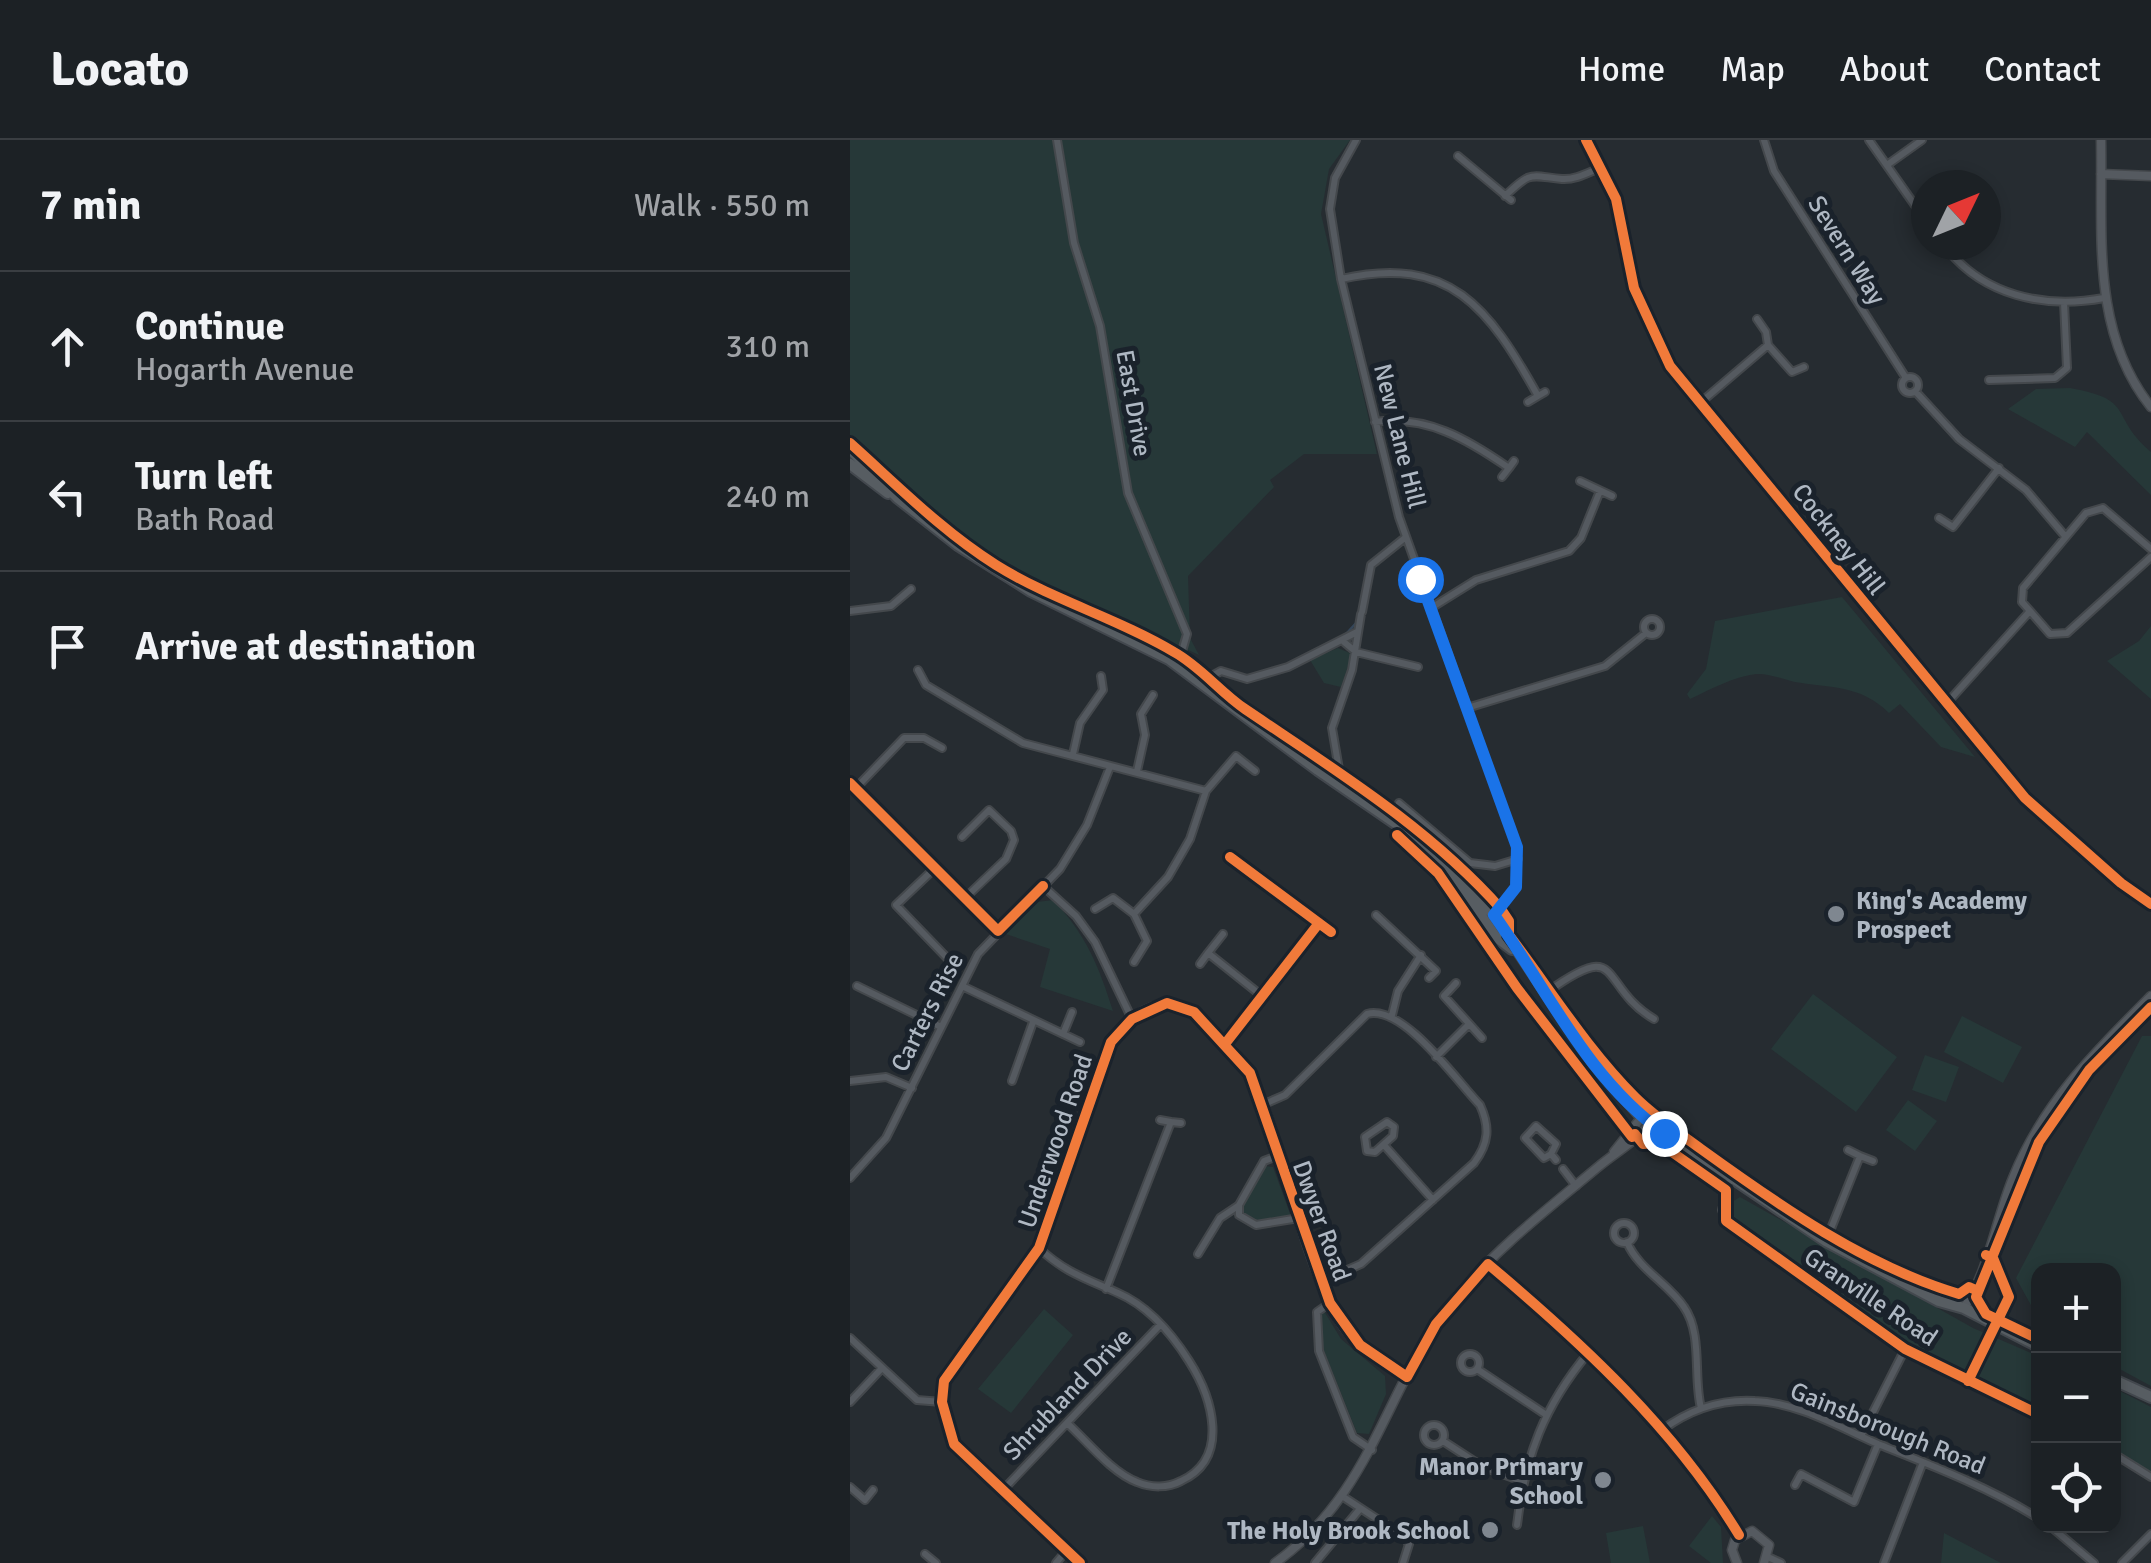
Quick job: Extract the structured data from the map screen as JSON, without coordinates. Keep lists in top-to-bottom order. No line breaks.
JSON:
{"streets":{"street":["Severn Way","East Drive","New Lane Hill","Cockney Hill","Carters Rise","Underwood Road","Dwyer Road","Granville Road","Shrubland Drive","Gainsborough Road"]},"places":["King's Academy Prospect","Manor Primary School","The Holy Brook School"],"north":"top right","page":{"header":"Locato","nav":["Home","Map","About","Contact"],"heading":["7 min","Walk · 550 m"],"list":[["Continue","Hogarth Avenue","310 m"],["Turn left","Bath Road","240 m"],"Arrive at destination"],"map_buttons":["+","−"]}}
